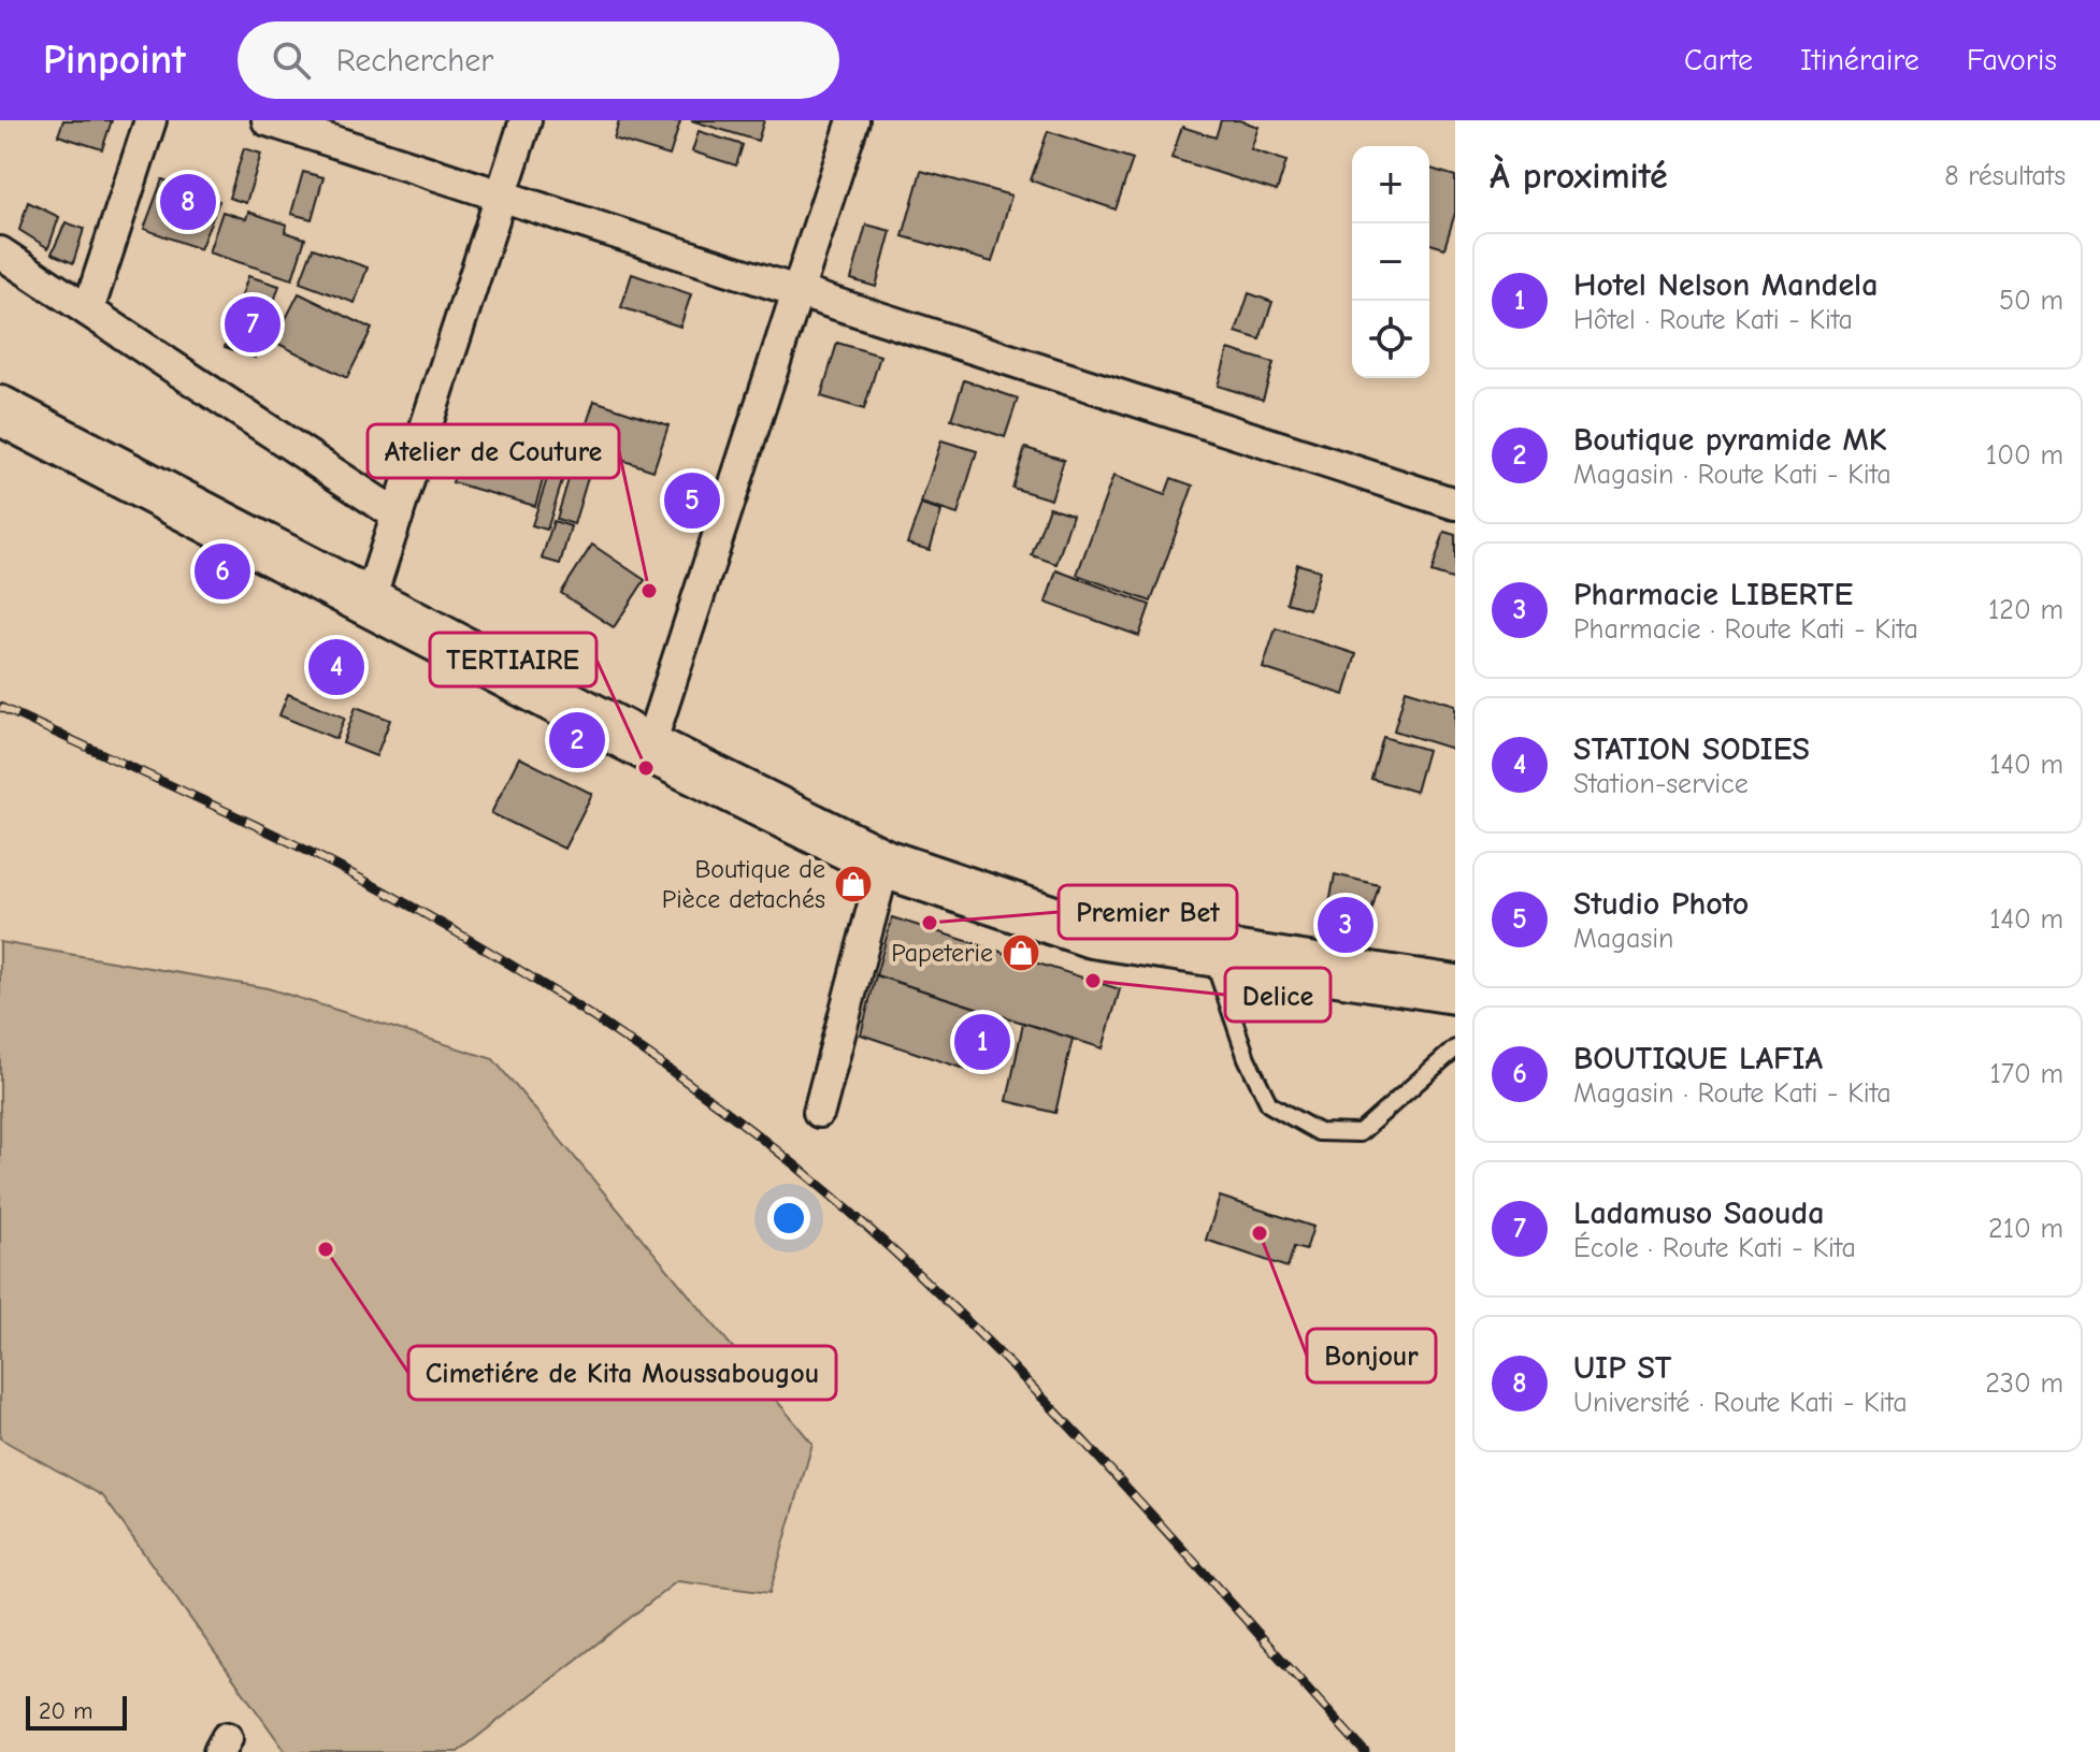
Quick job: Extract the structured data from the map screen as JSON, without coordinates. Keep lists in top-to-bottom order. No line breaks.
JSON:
{"places":{"other":["Atelier de Couture","TERTIAIRE","Premier Bet","Delice","Bonjour","Cimetiére de Kita Moussabougou"],"shop":["Boutique de Pièce detachés","Papeterie"]},"scale_bar":"20 m","page":{"header":"Pinpoint","search":"Rechercher","nav":["Carte","Itinéraire","Favoris"],"heading":["À proximité","8 résultats"],"map_buttons":["+","−"],"pins":["8","7","5","6","4","2","3","1"],"list":[{"mark":"1","name":"Hotel Nelson Mandela","note":"Hôtel · Route Kati - Kita","value":"50 m"},{"mark":"2","name":"Boutique pyramide MK","note":"Magasin · Route Kati - Kita","value":"100 m"},{"mark":"3","name":"Pharmacie LIBERTE","note":"Pharmacie · Route Kati - Kita","value":"120 m"},{"mark":"4","name":"STATION SODIES","note":"Station-service","value":"140 m"},{"mark":"5","name":"Studio Photo","note":"Magasin","value":"140 m"},{"mark":"6","name":"BOUTIQUE LAFIA","note":"Magasin · Route Kati - Kita","value":"170 m"},{"mark":"7","name":"Ladamuso Saouda","note":"École · Route Kati - Kita","value":"210 m"},{"mark":"8","name":"UIP ST","note":"Université · Route Kati - Kita","value":"230 m"}],"scale":"20 m"}}
